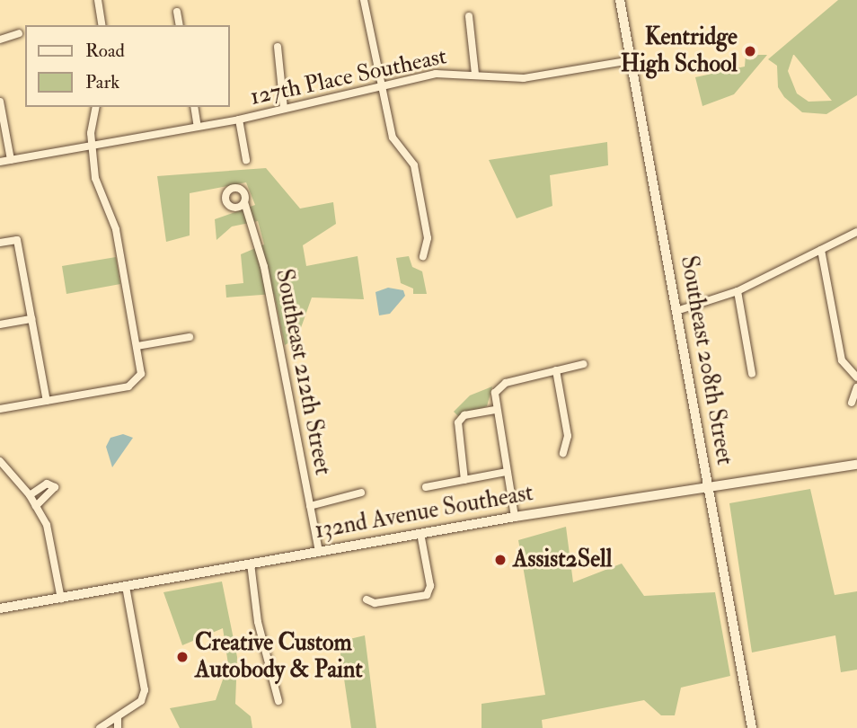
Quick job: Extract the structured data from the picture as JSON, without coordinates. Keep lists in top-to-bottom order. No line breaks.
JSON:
{"streets":{"main road":["Southeast 208th Street","132nd Avenue Southeast"],"street":["127th Place Southeast","Southeast 212th Street"]},"crossings":[["127th Place Southeast","Southeast 208th Street"],["Southeast 208th Street","132nd Avenue Southeast"],["Southeast 212th Street","132nd Avenue Southeast"]],"places":["Kentridge High School","Assist2Sell","Creative Custom Autobody & Paint"],"legend":["Road","Park"]}
